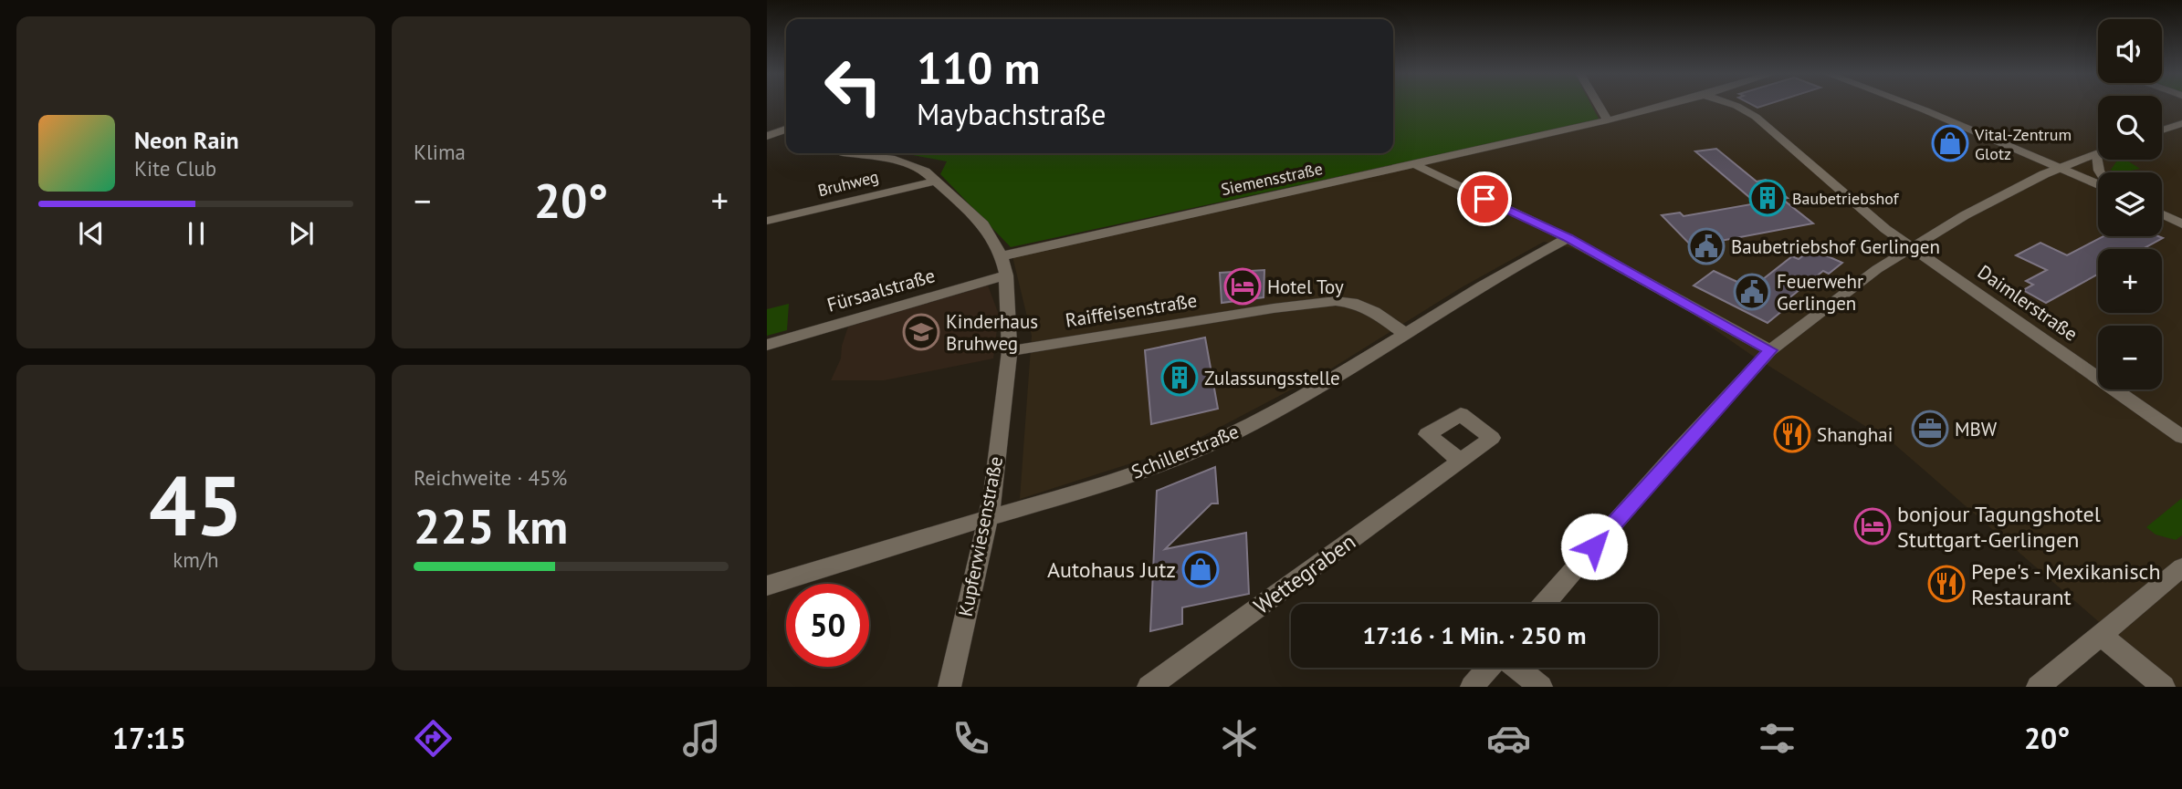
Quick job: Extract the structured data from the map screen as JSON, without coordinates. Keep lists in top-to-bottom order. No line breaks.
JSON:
{"streets":{"street":["Siemensstraße","Bruhweg","Fürsaalstraße","Daimlerstraße","Raiffeisenstraße","Schillerstraße","Kupferwiesenstraße","Wettegraben"]},"crossings":[["Siemensstraße","Kupferwiesenstraße"],["Bruhweg","Kupferwiesenstraße"],["Fürsaalstraße","Kupferwiesenstraße"],["Raiffeisenstraße","Schillerstraße"],["Raiffeisenstraße","Kupferwiesenstraße"],["Schillerstraße","Kupferwiesenstraße"]],"places":{"shop":["Vital-Zentrum Glotz","Autohaus Jutz"],"building":["Baubetriebshof","Zulassungsstelle"],"public building":["Baubetriebshof Gerlingen","Feuerwehr Gerlingen"],"hotel":["Hotel Toy","bonjour Tagungshotel Stuttgart-Gerlingen"],"school or university":["Kinderhaus Bruhweg"],"office":["MBW"],"restaurant":["Shanghai","Pepe's - Mexikanisch Restaurant"]},"page":{"tile":["Klima",["45","km/h"],["Reichweite · 45%","225 km"]],"map_buttons":["+","−"],"turn":["110 m","Maybachstraße"],"song":["Neon Rain","Kite Club"],"heat":["−","20°","+"],"limit":"50","trip":"17:16 · 1 Min. · 250 m","tabs":["17:15","20°"]}}
